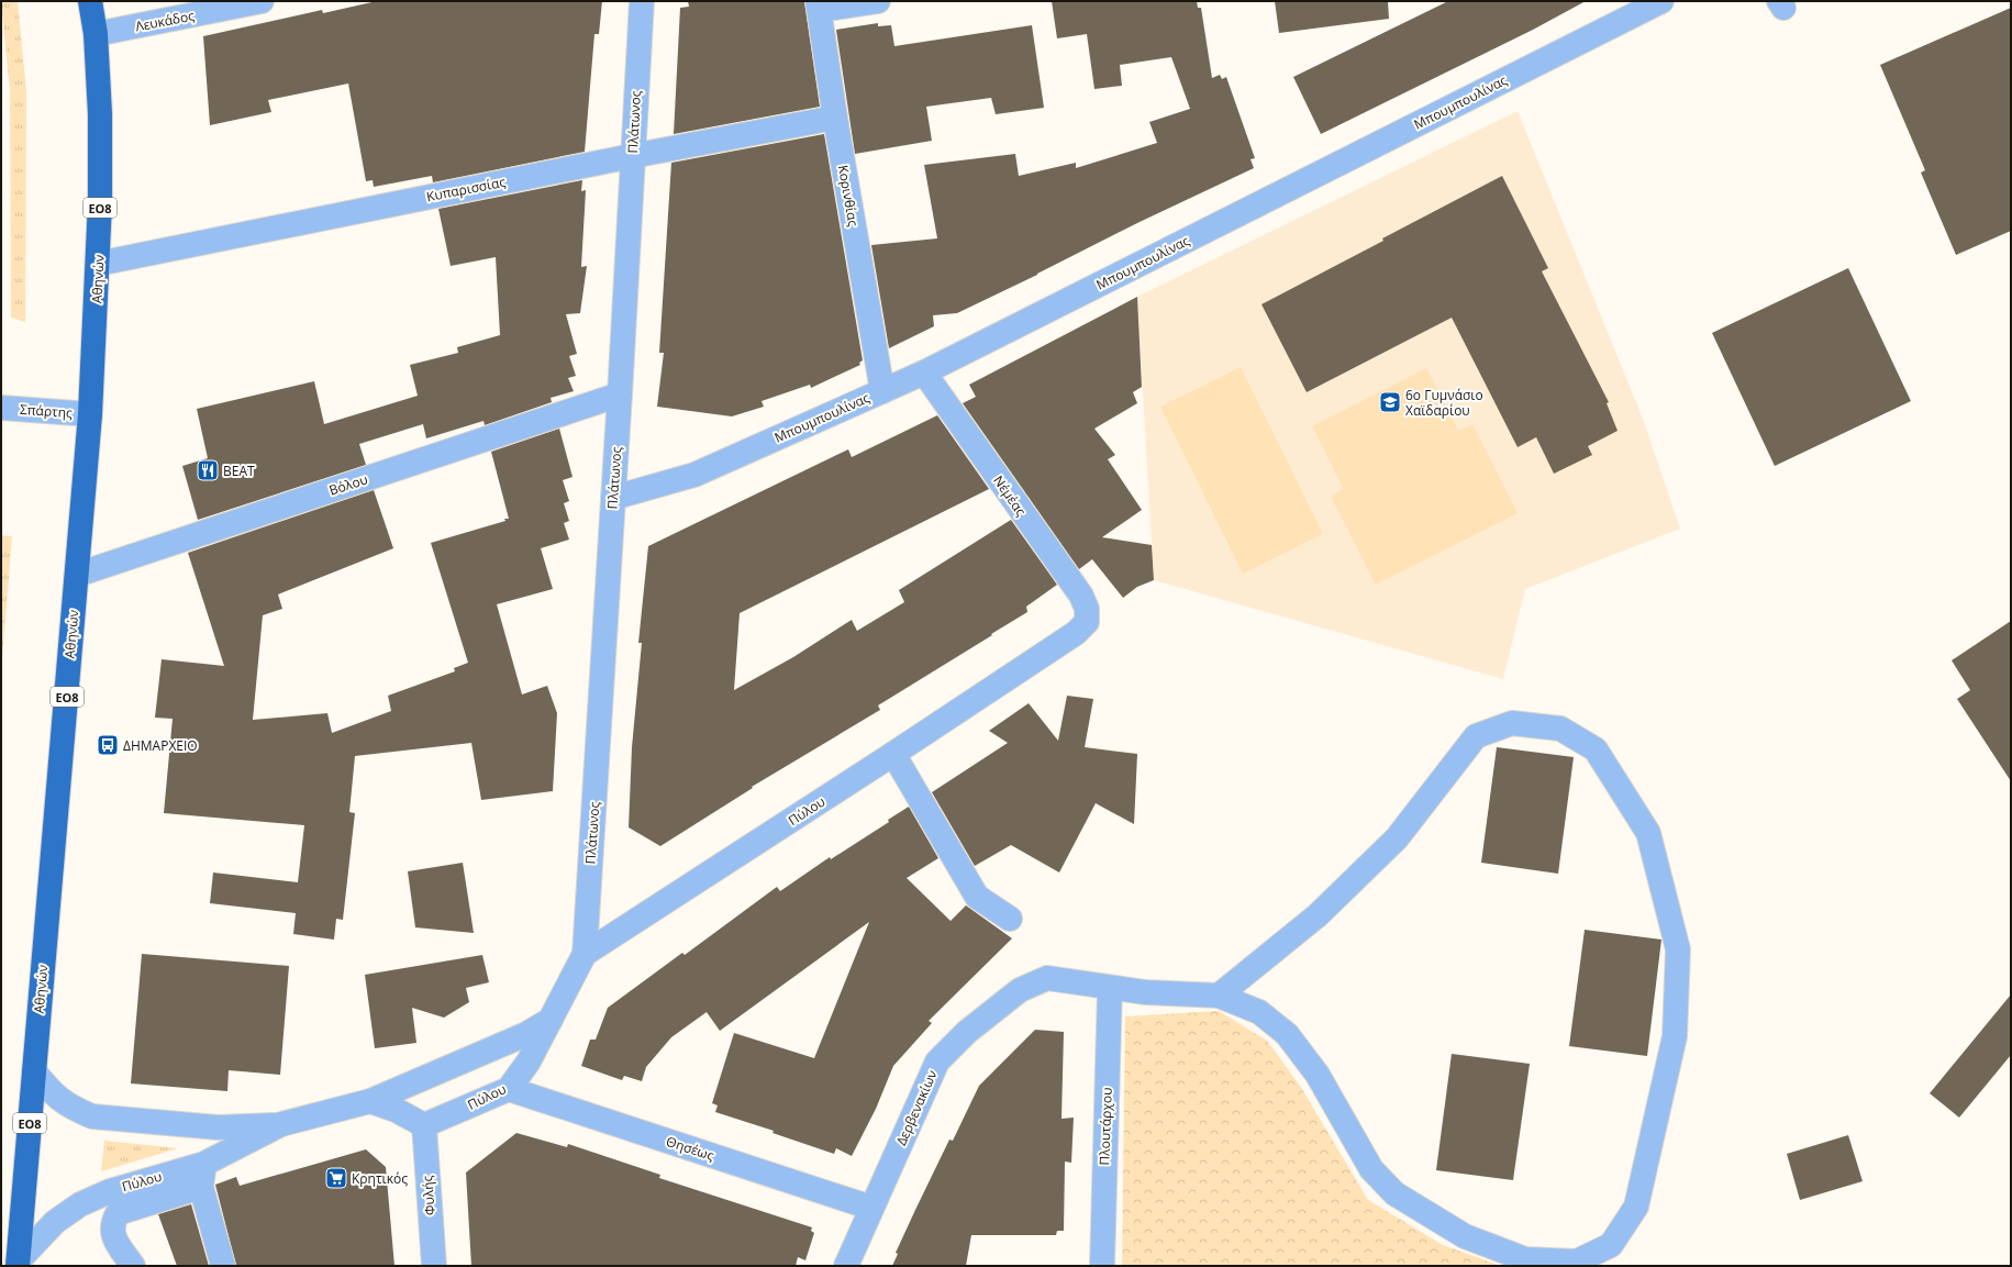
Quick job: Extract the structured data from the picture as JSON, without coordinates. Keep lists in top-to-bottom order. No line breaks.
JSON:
{"streets":{"highway":["ΕΟ8","Αθηνών"],"street":["Λευκάδος","Μπουμπουλίνας","Πλάτωνος","Κυπαρισσίας","Κορινθίας","Σπάρτης","Βόλου","Νέμέας","Πύλου","Δερβενακίων","Πλουτάρχου","Θησέως","Φυλής"]},"crossings":[["Λευκάδος","Αθηνών"],["Μπουμπουλίνας","Πλάτωνος"],["Μπουμπουλίνας","Κορινθίας"],["Μπουμπουλίνας","Νέμέας"],["Πλάτωνος","Κυπαρισσίας"],["Πλάτωνος","Βόλου"],["Πλάτωνος","Πύλου"],["Κυπαρισσίας","Κορινθίας"],["Κυπαρισσίας","Αθηνών"],["Αθηνών","Σπάρτης"],["Αθηνών","Βόλου"],["Αθηνών","Πύλου"],["Νέμέας","Πύλου"],["Πύλου","Θησέως"],["Πύλου","Φυλής"],["Δερβενακίων","Πλουτάρχου"],["Δερβενακίων","Θησέως"]],"places":{"school or university":["6ο Γυμνάσιο Χαϊδαρίου"],"restaurant":["ΒΕΑΤ"],"bus stop":["ΔΗΜΑΡΧΕΙΟ"],"supermarket":["Κρητικός"]}}
